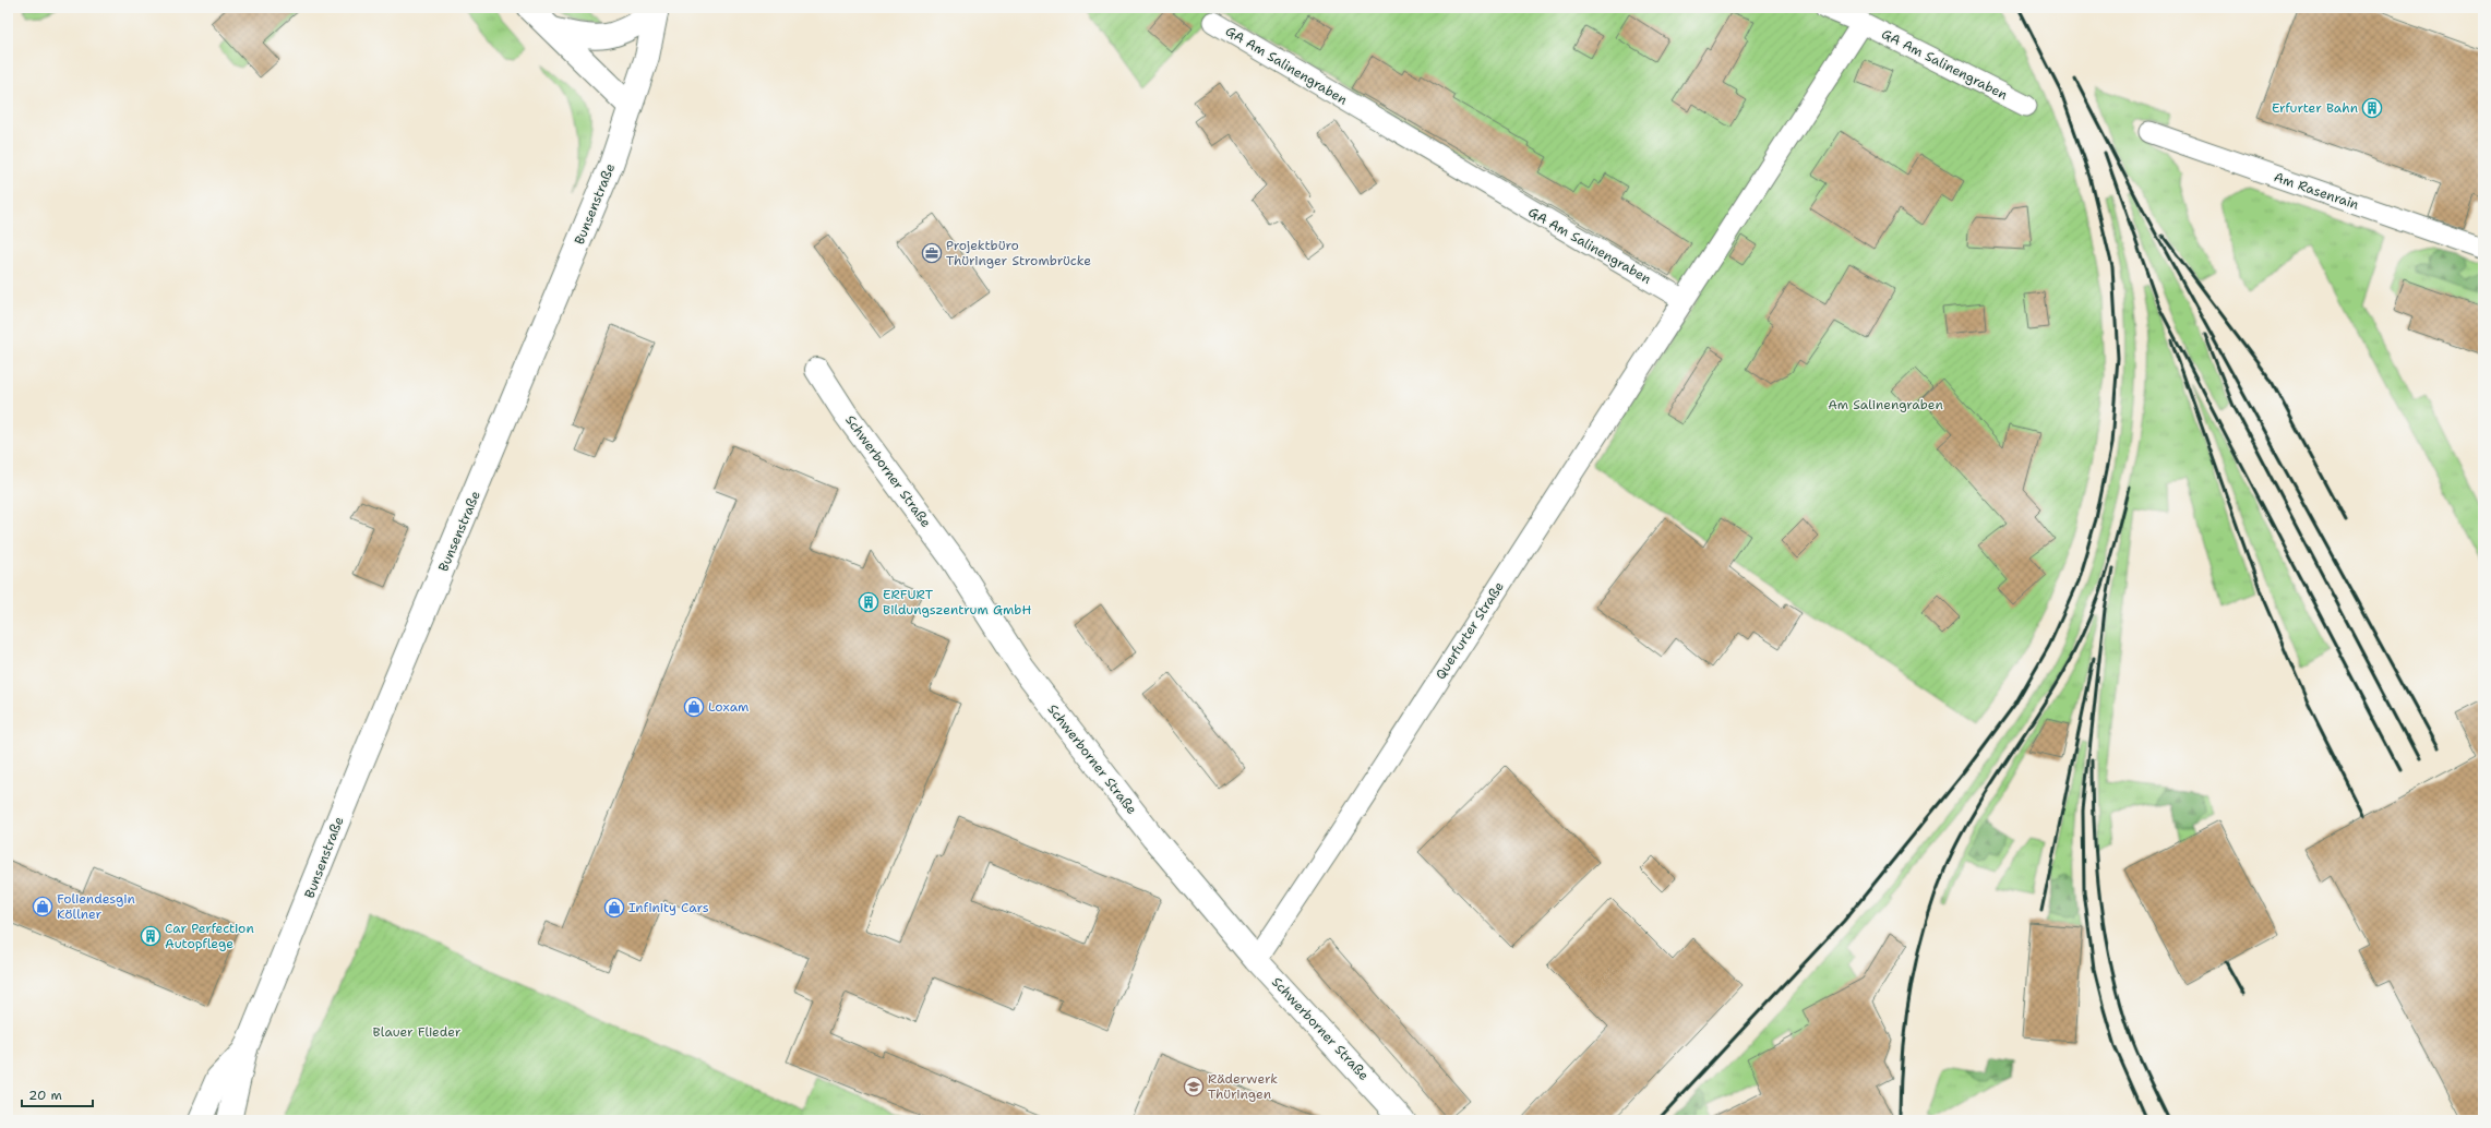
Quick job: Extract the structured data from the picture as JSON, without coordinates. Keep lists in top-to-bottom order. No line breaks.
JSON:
{"streets":{"main road":["Bunsenstraße","Schwerborner Straße"],"street":["GA Am Salinengraben","Am Rasenrain","Querfurter Straße"]},"crossings":[["GA Am Salinengraben","Querfurter Straße"],["Schwerborner Straße","Querfurter Straße"]],"parks":["Am Salinengraben","Blauer Flieder"],"places":{"building":["Erfurter Bahn","ERFURT Bildungszentrum GmbH","Car Perfection Autopflege"],"office":["Projektbüro Thüringer Strombrücke"],"shop":["Loxam","Foliendesgin Köllner","Infinity Cars"],"school or university":["Räderwerk Thüringen"]},"scale_bar":"20 m"}
